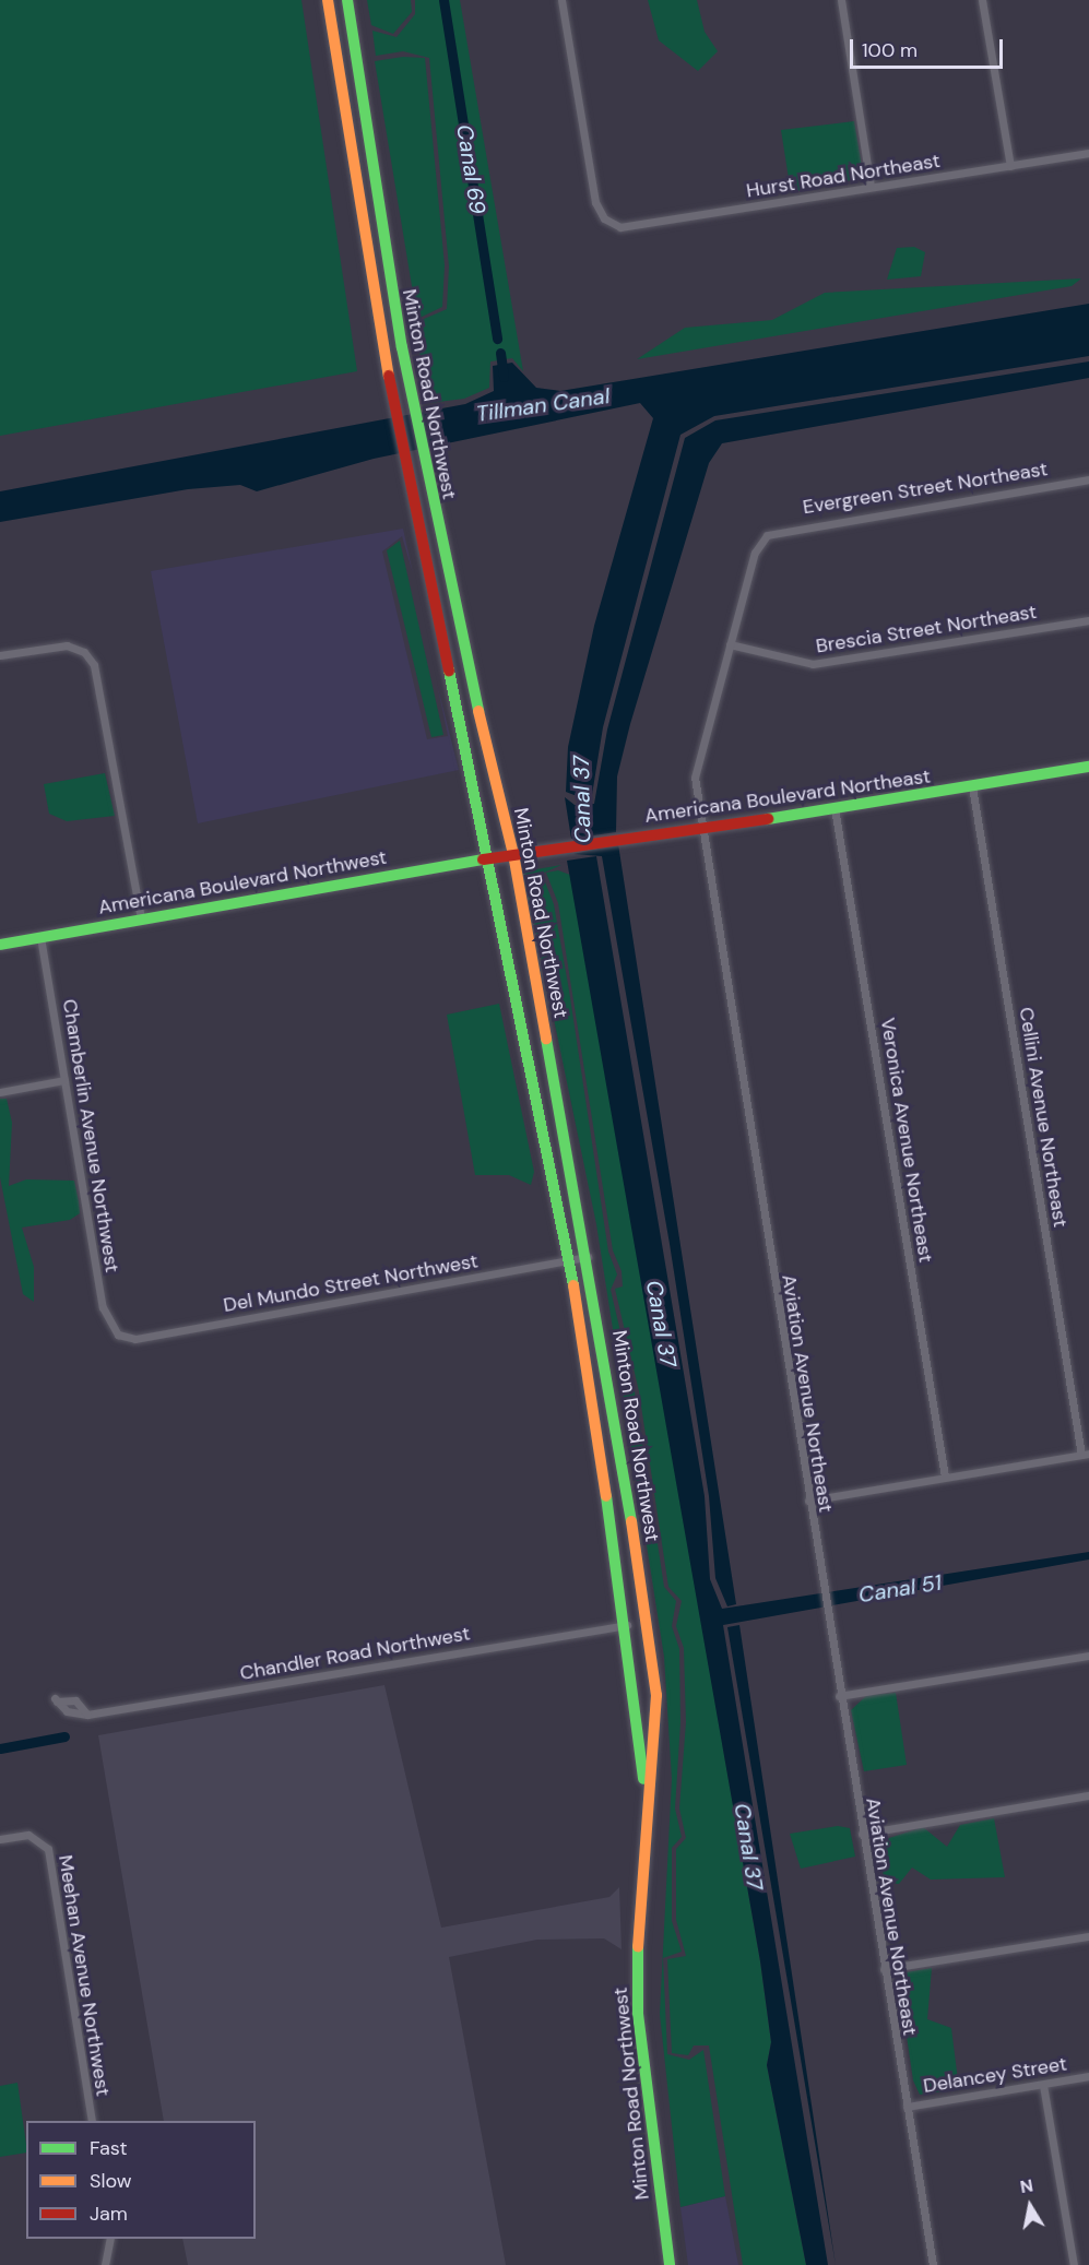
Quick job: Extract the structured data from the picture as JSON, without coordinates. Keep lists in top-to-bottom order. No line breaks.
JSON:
{"streets":{"main road":["Minton Road Northwest","Americana Boulevard Northeast","Americana Boulevard Northwest"],"street":["Hurst Road Northeast","Evergreen Street Northeast","Brescia Street Northeast","Cellini Avenue Northeast","Chamberlin Avenue Northwest","Veronica Avenue Northeast","Del Mundo Street Northwest","Aviation Avenue Northeast","Chandler Road Northwest","Meehan Avenue Northwest","Delancey Street"]},"crossings":[["Minton Road Northwest","Americana Boulevard Northeast"],["Minton Road Northwest","Americana Boulevard Northwest"],["Minton Road Northwest","Del Mundo Street Northwest"],["Minton Road Northwest","Chandler Road Northwest"],["Evergreen Street Northeast","Aviation Avenue Northeast"],["Brescia Street Northeast","Aviation Avenue Northeast"],["Americana Boulevard Northeast","Americana Boulevard Northwest"],["Americana Boulevard Northeast","Cellini Avenue Northeast"],["Americana Boulevard Northeast","Veronica Avenue Northeast"],["Americana Boulevard Northeast","Aviation Avenue Northeast"],["Americana Boulevard Northwest","Chamberlin Avenue Northwest"],["Chamberlin Avenue Northwest","Del Mundo Street Northwest"],["Aviation Avenue Northeast","Delancey Street"]],"water":["Canal 69","Tillman Canal","Canal 37","Canal 51"],"legend":["Fast","Slow","Jam"],"scale_bar":"100 m","north":"top"}
